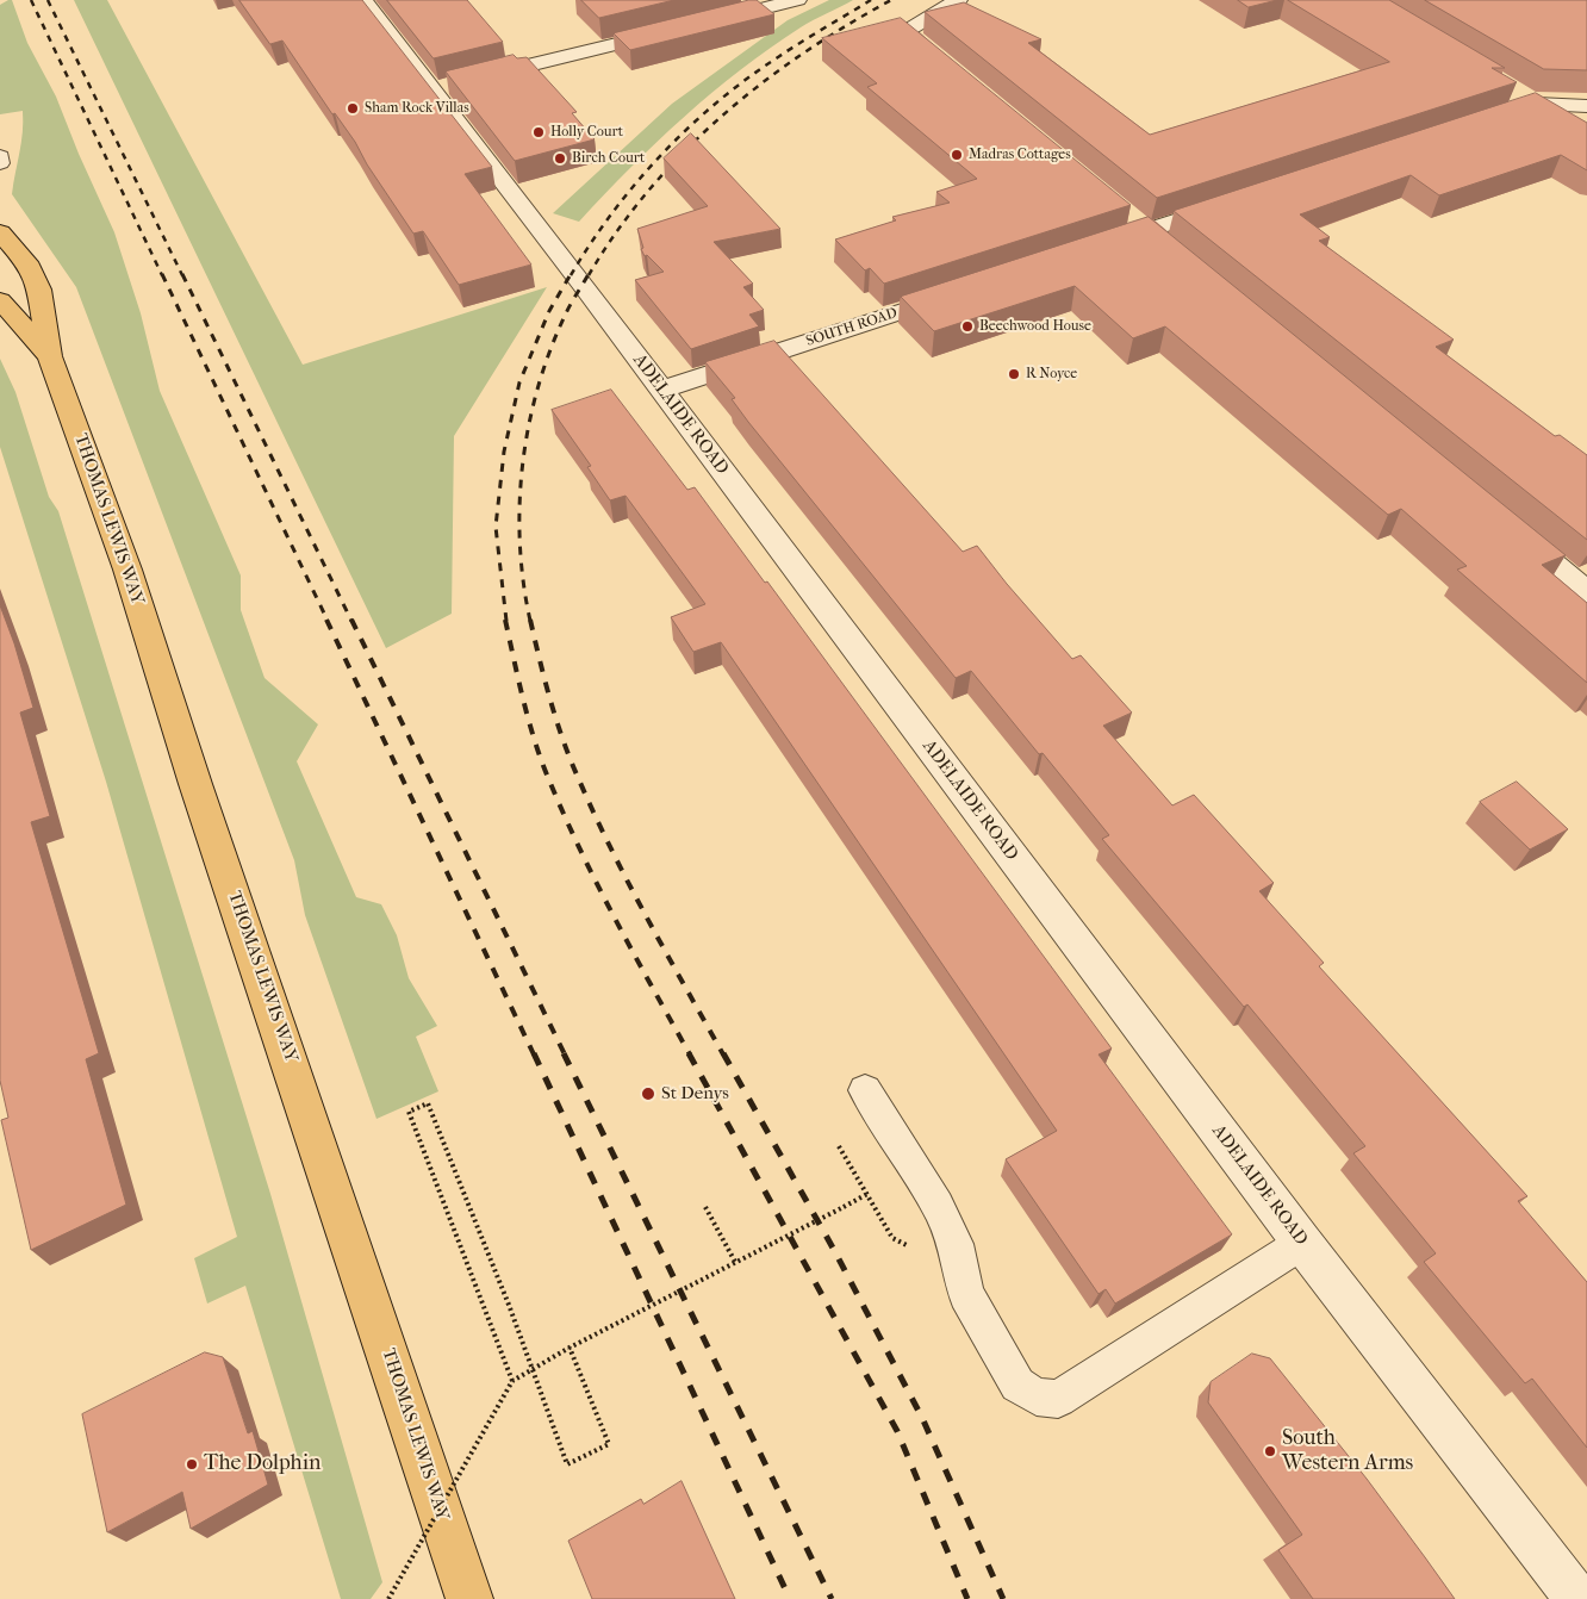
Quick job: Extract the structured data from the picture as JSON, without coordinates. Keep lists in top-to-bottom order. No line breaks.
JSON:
{"streets":{"main road":["THOMAS LEWIS WAY"],"street":["SOUTH ROAD","ADELAIDE ROAD"]},"crossings":[["SOUTH ROAD","ADELAIDE ROAD"]],"places":["Sham Rock Villas","Holly Court","Madras Cottages","Birch Court","Beechwood House","R Noyce","St Denys","South Western Arms","The Dolphin"]}
